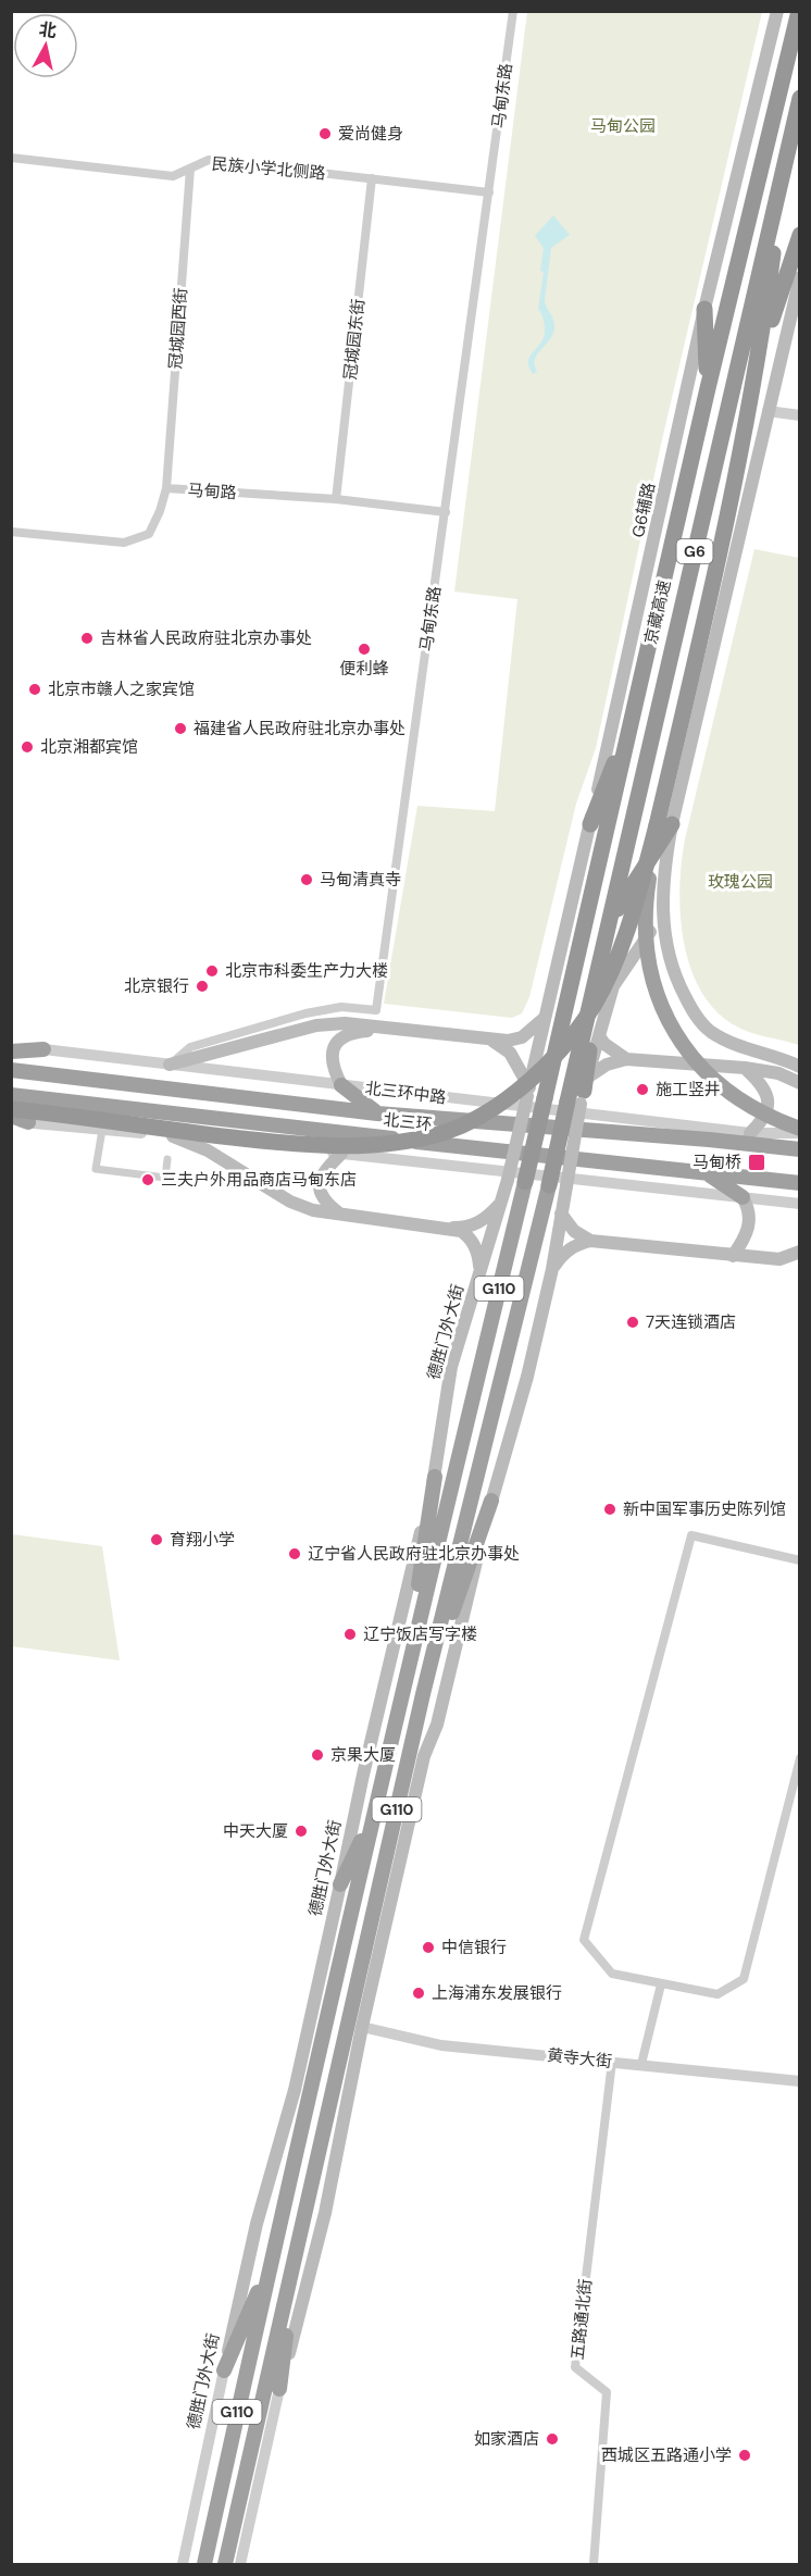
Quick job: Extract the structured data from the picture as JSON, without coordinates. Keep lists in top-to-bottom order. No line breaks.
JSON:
{"streets":{"highway":["G6","京藏高速","北三环","G110"],"main road":["G6辅路","德胜门外大街"],"street":["马甸东路","民族小学北侧路","冠城园西街","冠城园东街","马甸路","北三环中路","黄寺大街","五路通北街"]},"crossings":[["马甸东路","民族小学北侧路"],["马甸东路","马甸路"],["马甸东路","北三环中路"],["民族小学北侧路","冠城园西街"],["民族小学北侧路","冠城园东街"],["冠城园西街","马甸路"],["冠城园东街","马甸路"],["G6辅路","德胜门外大街"],["G6","京藏高速"],["G6","G110"],["京藏高速","G110"],["黄寺大街","五路通北街"]],"parks":["马甸公园","玫瑰公园"],"places":{"other":["爱尚健身","吉林省人民政府驻北京办事处","便利蜂","北京市赣人之家宾馆","福建省人民政府驻北京办事处","北京湘都宾馆","马甸清真寺","北京市科委生产力大楼","北京银行","施工竖井","三夫户外用品商店马甸东店","7天连锁酒店","新中国军事历史陈列馆","育翔小学","辽宁省人民政府驻北京办事处","辽宁饭店写字楼","京果大厦","中天大厦","中信银行","上海浦东发展银行","如家酒店","西城区五路通小学"],"transit":["马甸桥"]},"north":"top"}
